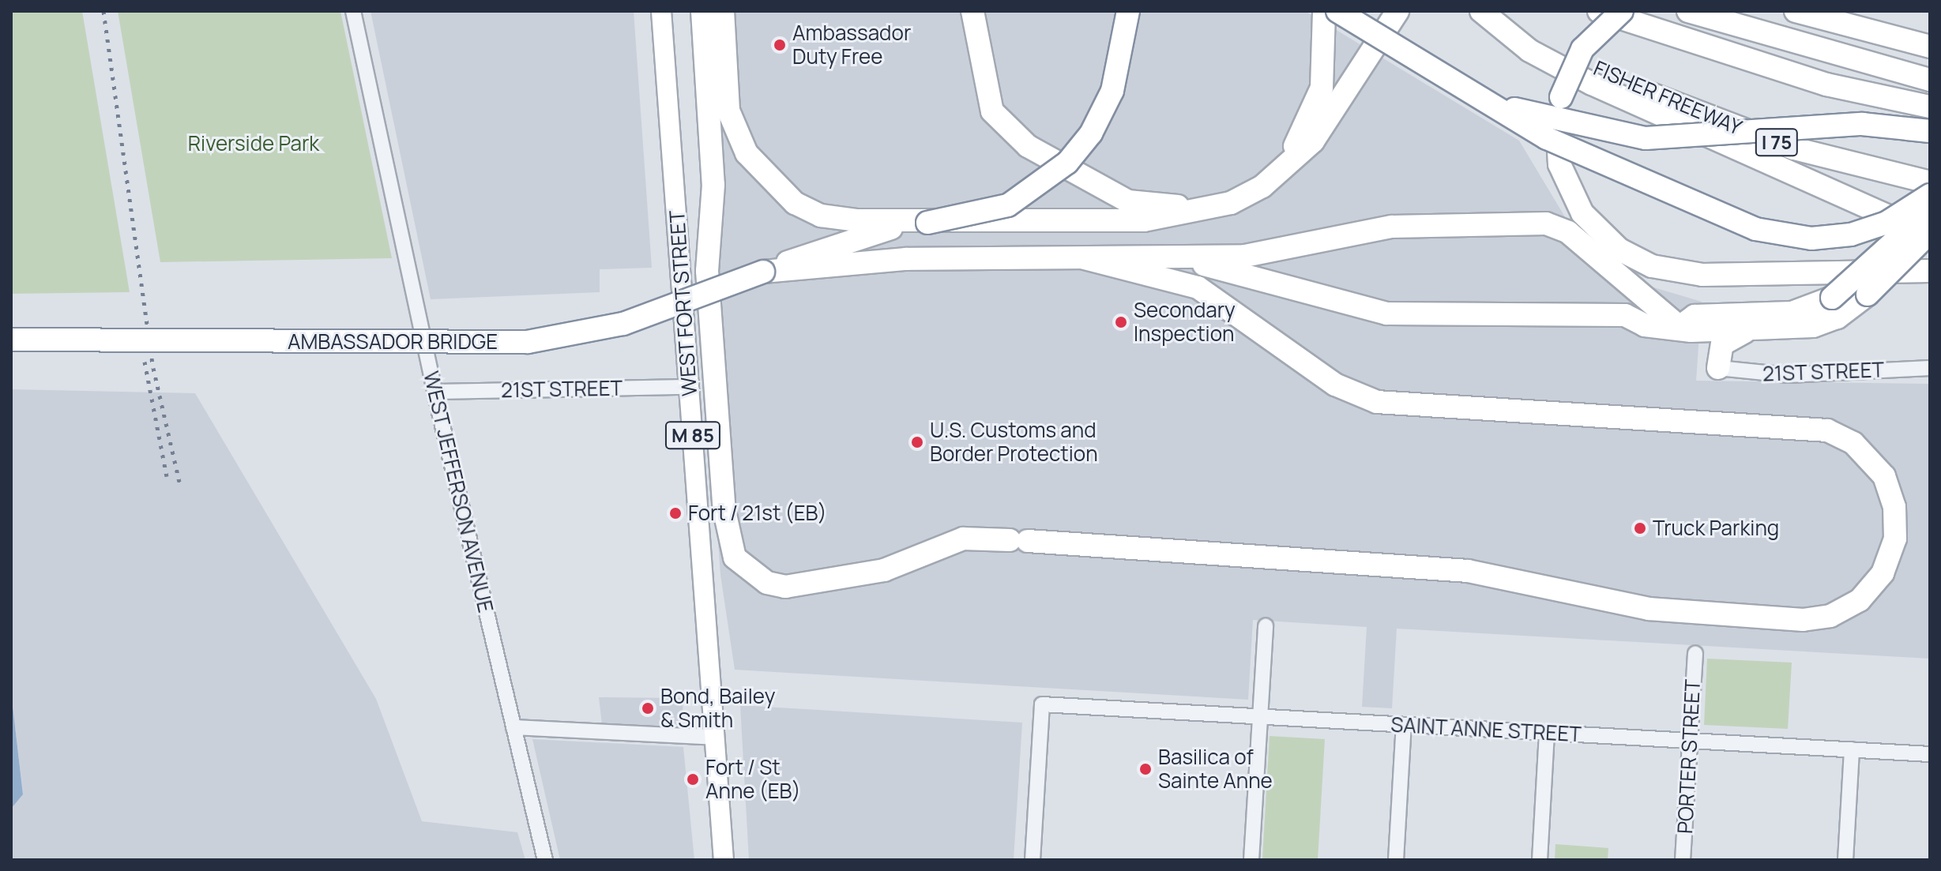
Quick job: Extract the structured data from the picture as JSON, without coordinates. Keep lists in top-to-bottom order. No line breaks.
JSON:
{"streets":{"highway":["FISHER FREEWAY","I 75","AMBASSADOR BRIDGE"],"main road":["WEST FORT STREET","M 85"],"street":["21ST STREET","WEST JEFFERSON AVENUE","SAINT ANNE STREET","PORTER STREET"]},"crossings":[["WEST FORT STREET","21ST STREET"],["21ST STREET","WEST JEFFERSON AVENUE"],["SAINT ANNE STREET","PORTER STREET"]],"parks":["Riverside Park"],"places":["Ambassador Duty Free","Secondary Inspection","U.S. Customs and Border Protection","Fort / 21st (EB)","Truck Parking","Bond, Bailey & Smith","Basilica of Sainte Anne","Fort / St Anne (EB)"]}
